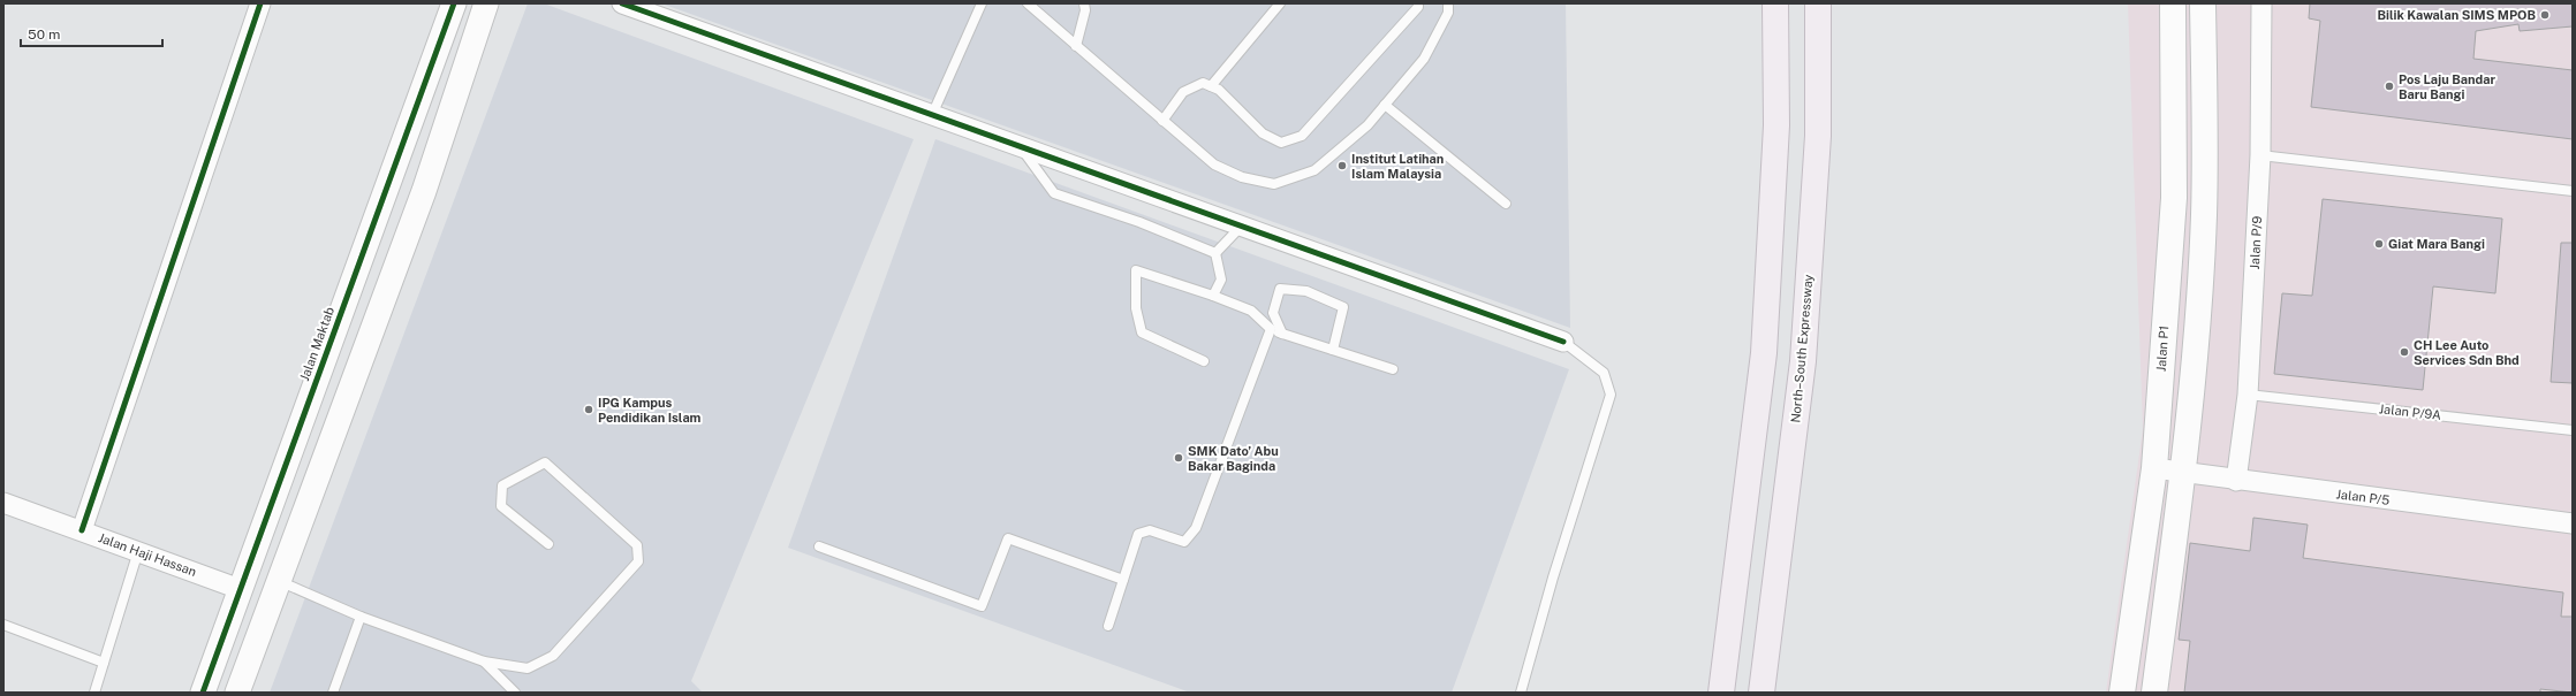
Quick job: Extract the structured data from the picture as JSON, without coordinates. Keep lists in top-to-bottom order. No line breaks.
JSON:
{"streets":{"highway":["North–South Expressway"],"main road":["Jalan P1"],"street":["Jalan P/9","Jalan Maktab","Jalan P/5","Jalan Haji Hassan"],"lane":["Jalan P/9A"]},"crossings":[["Jalan P/9","Jalan P/9A"],["Jalan P/9","Jalan P/5"],["Jalan Maktab","Jalan Haji Hassan"],["Jalan P1","Jalan P/5"]],"places":["Bilik Kawalan SIMS MPOB","Pos Laju Bandar Baru Bangi","Institut Latihan Islam Malaysia","Giat Mara Bangi","CH Lee Auto Services Sdn Bhd","IPG Kampus Pendidikan Islam","SMK Dato’ Abu Bakar Baginda"],"scale_bar":"50 m"}
